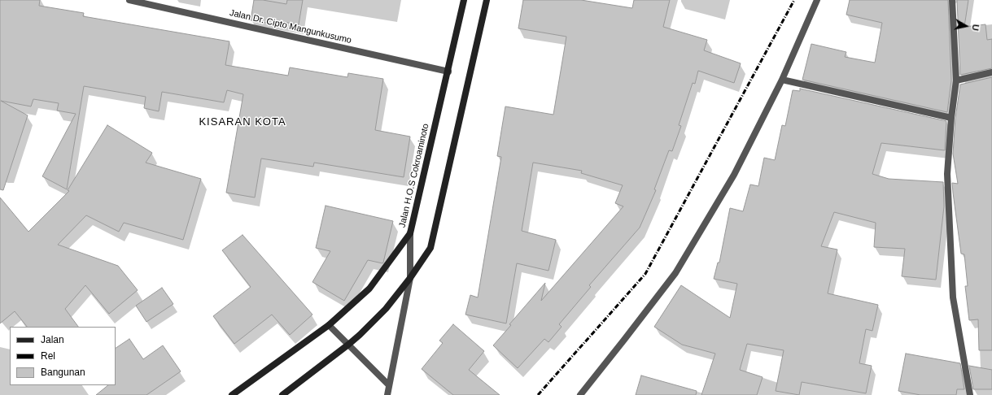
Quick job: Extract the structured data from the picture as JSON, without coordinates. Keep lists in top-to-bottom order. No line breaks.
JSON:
{"streets":{"main road":["Jalan H.O.S Cokroaminoto"],"street":["Jalan Dr. Cipto Mangunkusumo"]},"crossings":[["Jalan Dr. Cipto Mangunkusumo","Jalan H.O.S Cokroaminoto"]],"districts":["KISARAN KOTA"],"legend":["Jalan","Rel","Bangunan"],"north":"right"}
